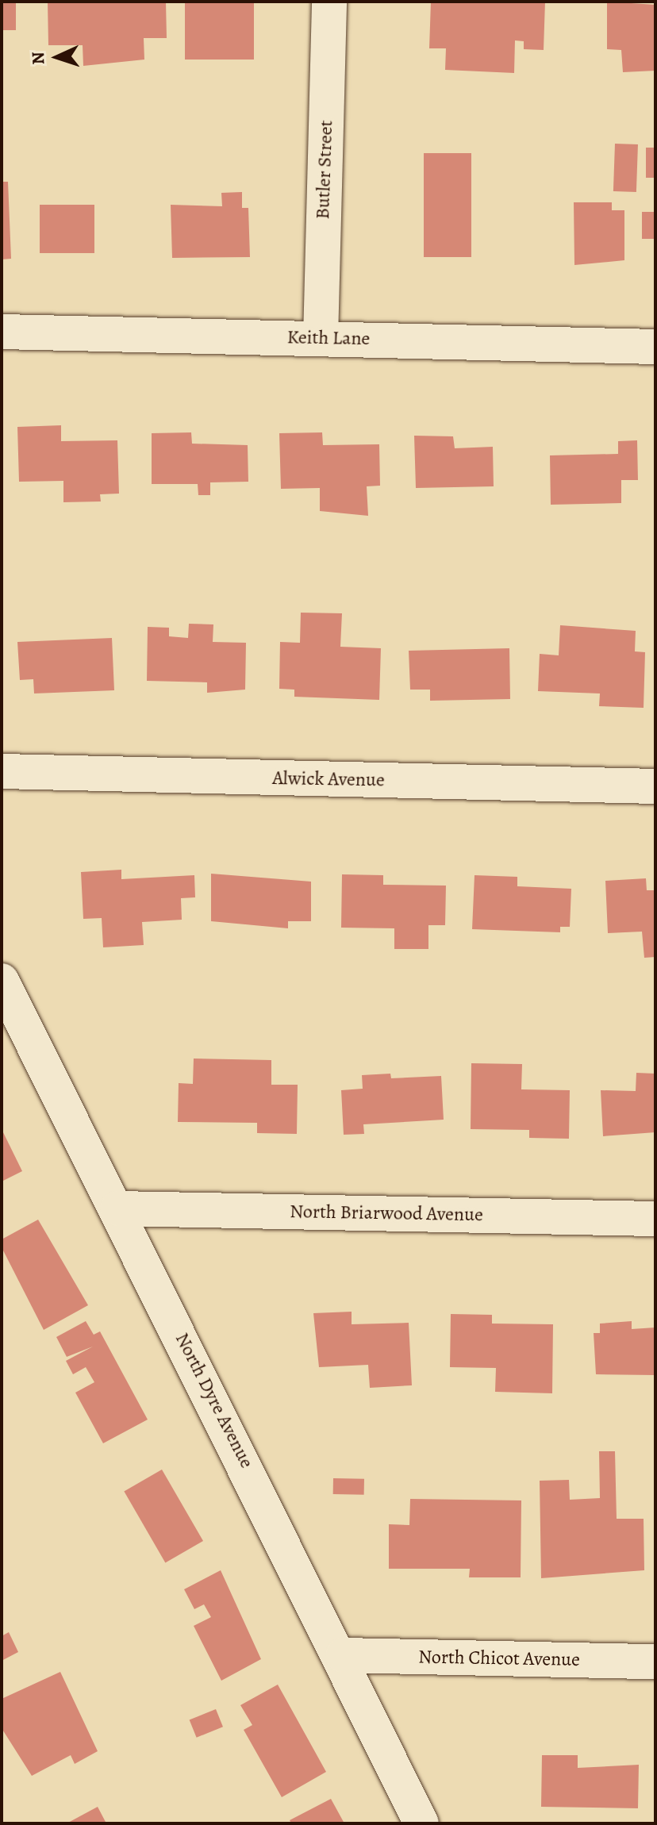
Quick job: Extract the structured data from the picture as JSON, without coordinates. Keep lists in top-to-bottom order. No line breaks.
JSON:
{"streets":{"street":["Butler Street","Keith Lane","Alwick Avenue","North Briarwood Avenue","North Dyre Avenue","North Chicot Avenue"]},"crossings":[["Butler Street","Keith Lane"],["North Briarwood Avenue","North Dyre Avenue"],["North Dyre Avenue","North Chicot Avenue"]],"north":"left"}
